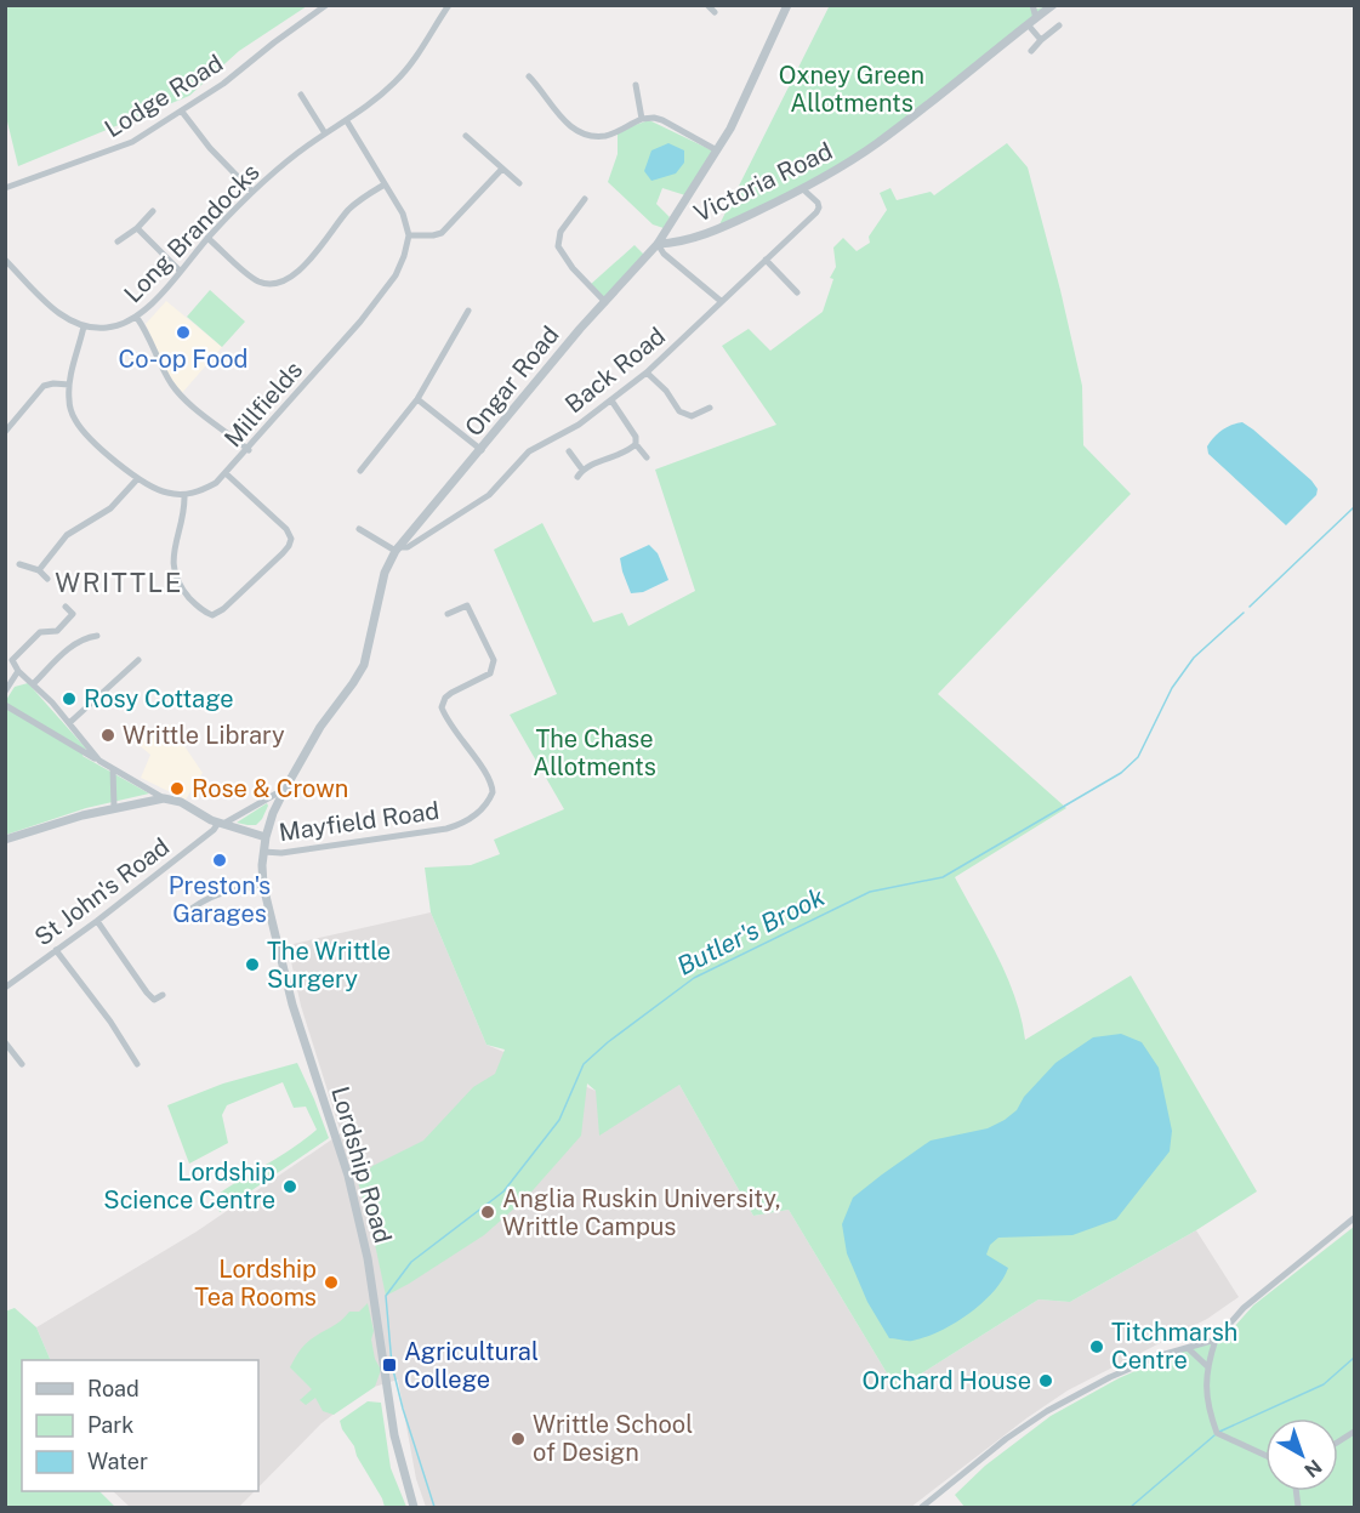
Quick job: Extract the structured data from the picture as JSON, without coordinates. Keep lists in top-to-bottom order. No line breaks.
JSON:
{"streets":{"street":["Lodge Road","Victoria Road","Long Brandocks","Back Road","Ongar Road","Millfields","Mayfield Road","St John's Road","Lordship Road"]},"crossings":[["Victoria Road","Back Road"],["Victoria Road","Ongar Road"],["Back Road","Ongar Road"],["Ongar Road","Lordship Road"],["Mayfield Road","Lordship Road"]],"districts":["WRITTLE"],"water":["Butler's Brook"],"parks":["Oxney Green Allotments","The Chase Allotments"],"places":{"other":["Co-op Food","Rosy Cottage","Writtle Library","Rose & Crown","Preston's Garages","The Writtle Surgery","Lordship Science Centre","Anglia Ruskin University, Writtle Campus","Lordship Tea Rooms","Titchmarsh Centre","Orchard House","Writtle School of Design"],"transit":["Agricultural College"]},"legend":["Road","Park","Water"],"north":"bottom right"}
